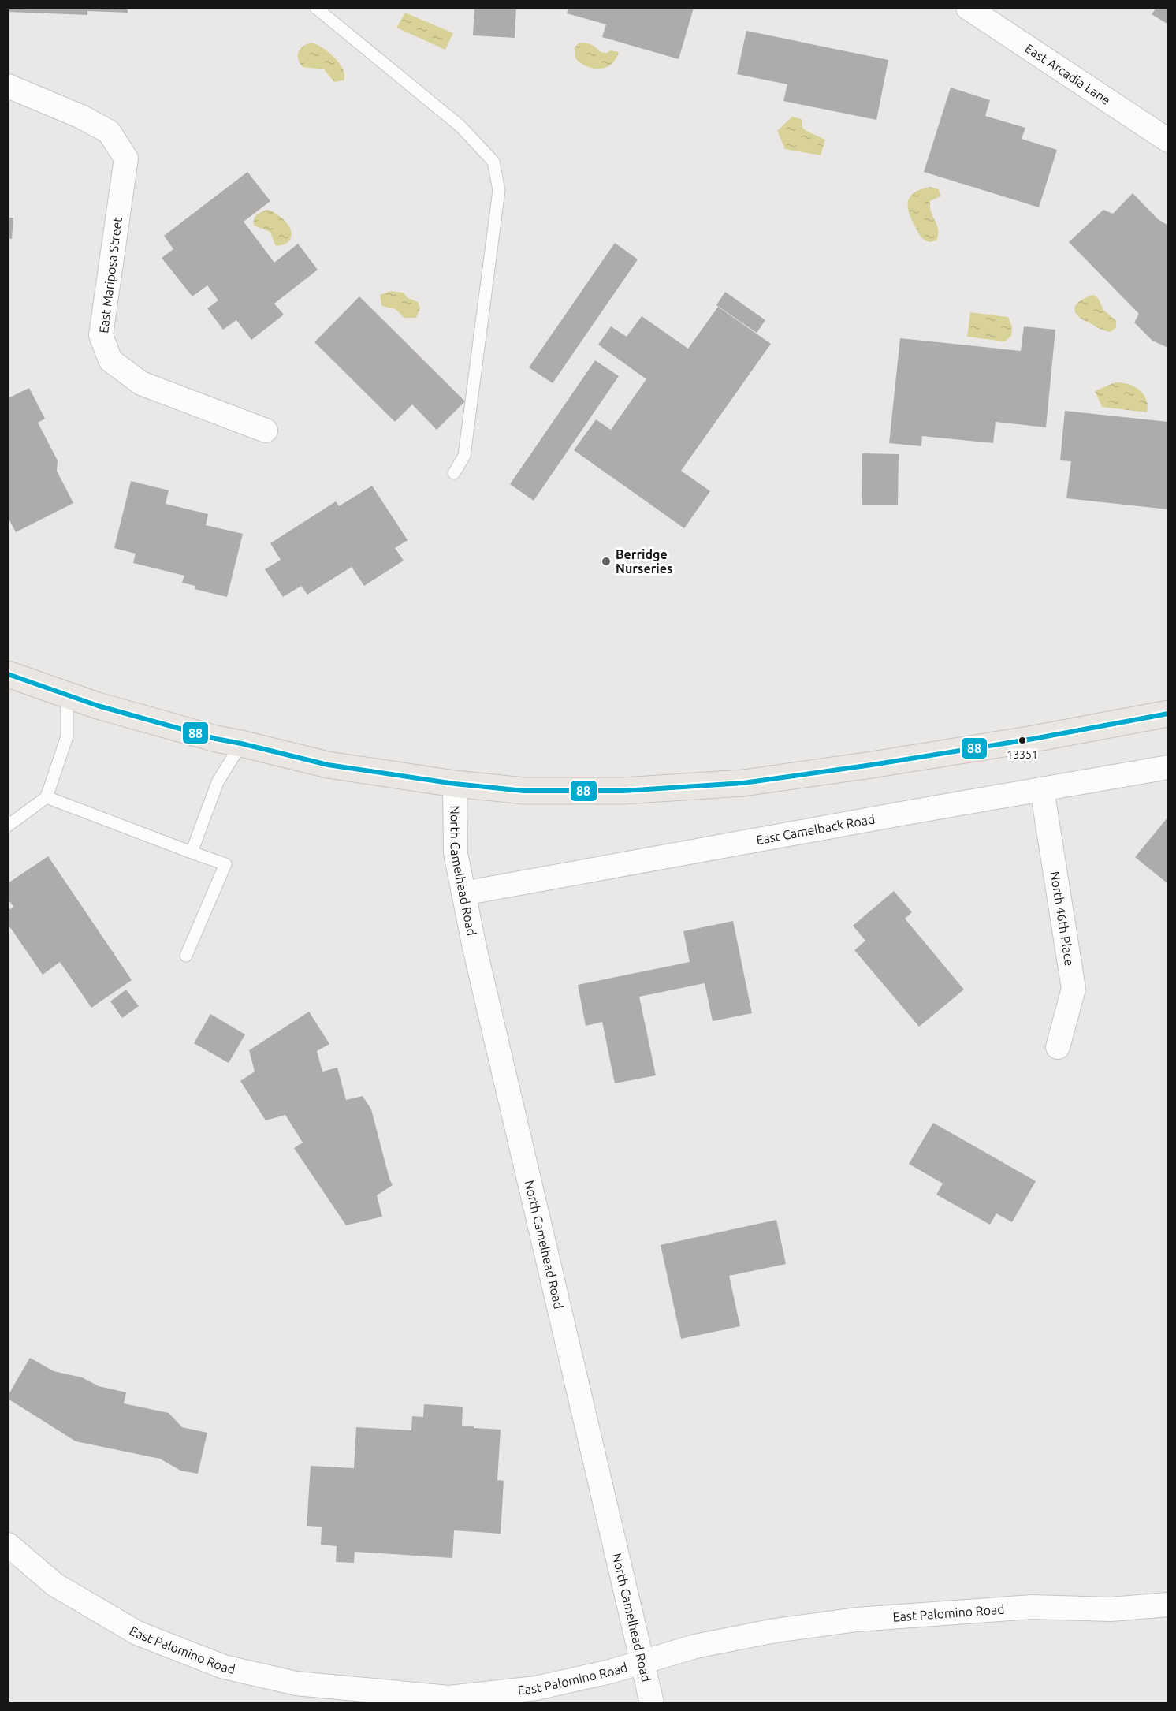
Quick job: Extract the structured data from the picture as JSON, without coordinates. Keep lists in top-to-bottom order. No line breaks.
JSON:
{"streets":{"street":["East Arcadia Lane","East Mariposa Street","East Camelback Road","North Camelhead Road","North 46th Place","East Palomino Road"]},"crossings":[["East Camelback Road","North Camelhead Road"],["East Camelback Road","North 46th Place"],["North Camelhead Road","East Palomino Road"]],"places":["Berridge Nurseries","13351"],"lines":["transit line 88"]}
